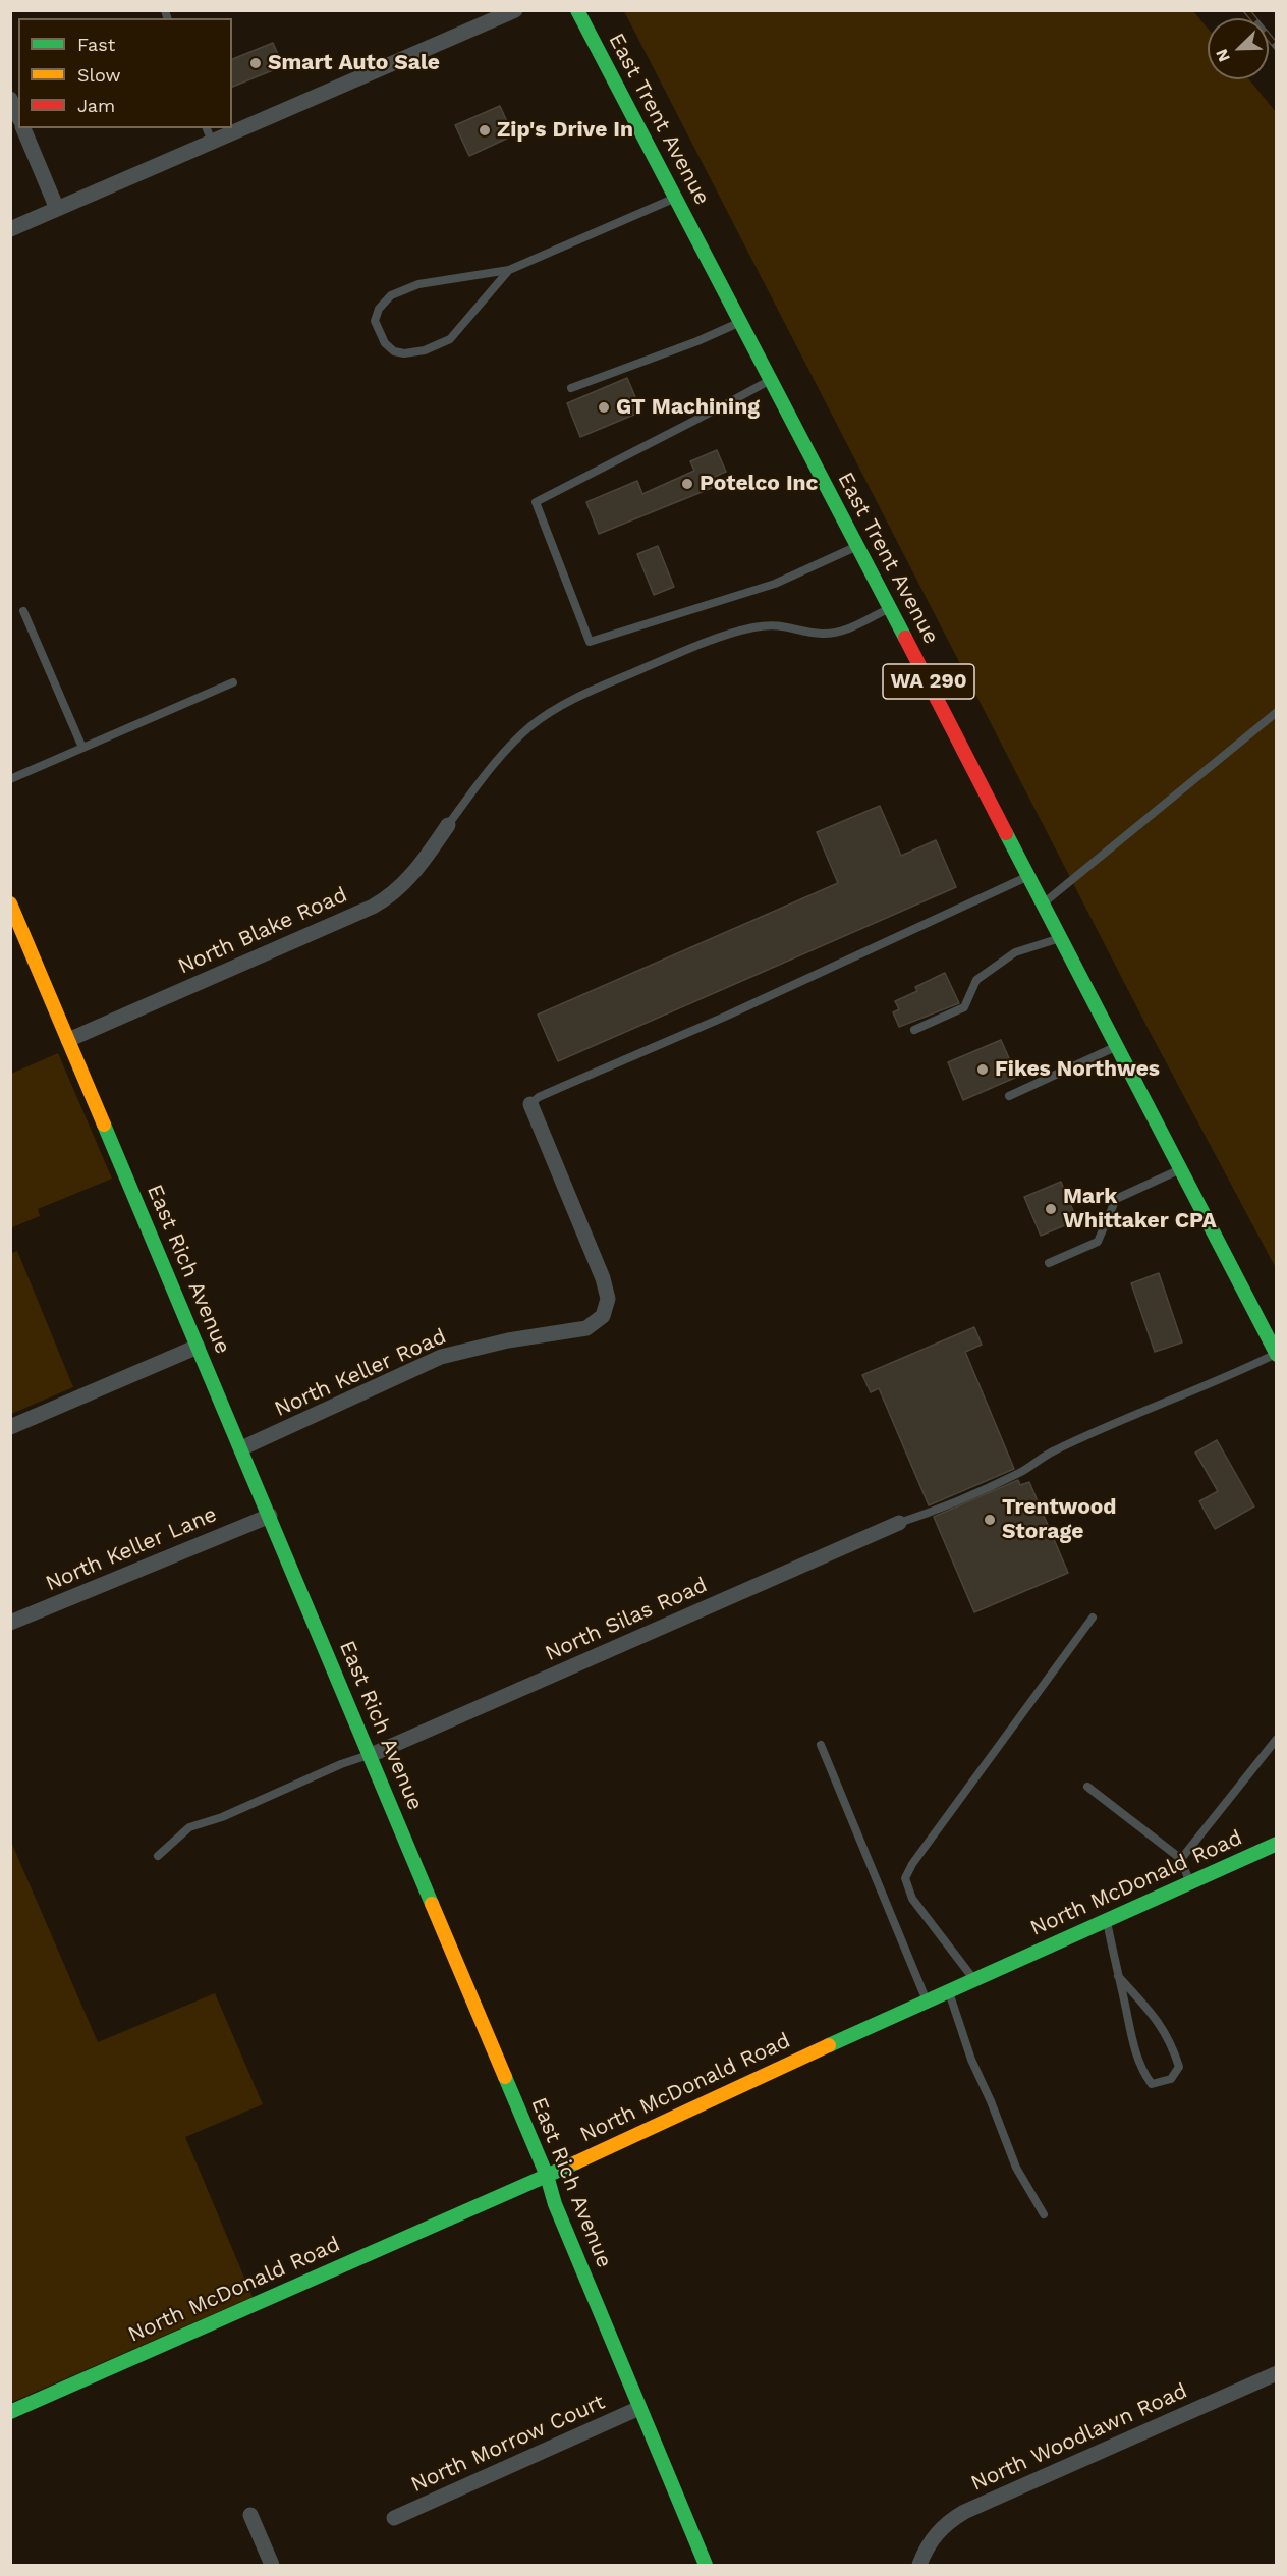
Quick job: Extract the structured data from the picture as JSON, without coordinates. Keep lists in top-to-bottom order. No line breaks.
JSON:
{"streets":{"street":["East Trent Avenue","WA 290","North Blake Road","East Rich Avenue","North Keller Road","North Keller Lane","North Silas Road","North McDonald Road","North Woodlawn Road","North Morrow Court"]},"crossings":[["North Blake Road","East Rich Avenue"],["East Rich Avenue","North Keller Road"],["East Rich Avenue","North Keller Lane"],["East Rich Avenue","North Silas Road"],["East Rich Avenue","North McDonald Road"],["East Rich Avenue","North Morrow Court"]],"places":["Smart Auto Sale","Zip's Drive In","GT Machining","Potelco Inc","Fikes Northwes","Mark Whittaker CPA","Trentwood Storage"],"legend":["Fast","Slow","Jam"],"north":"bottom left"}
